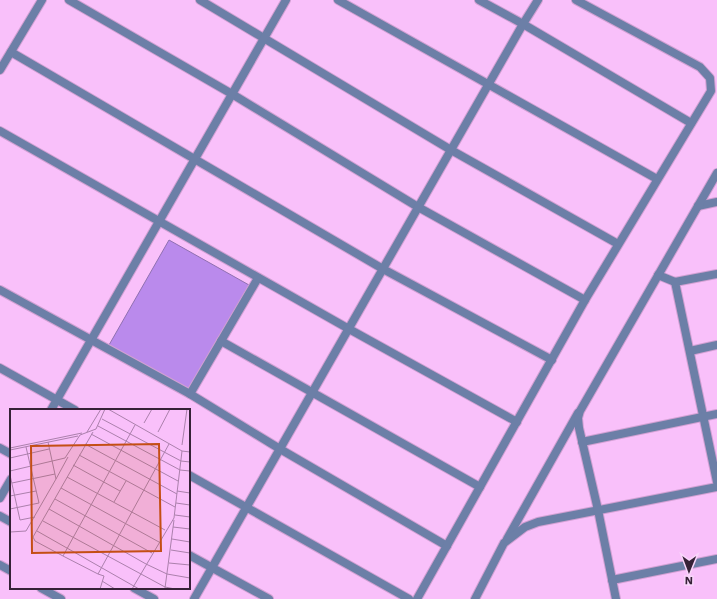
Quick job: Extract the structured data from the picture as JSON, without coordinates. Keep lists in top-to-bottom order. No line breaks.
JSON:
{"north":"bottom"}
